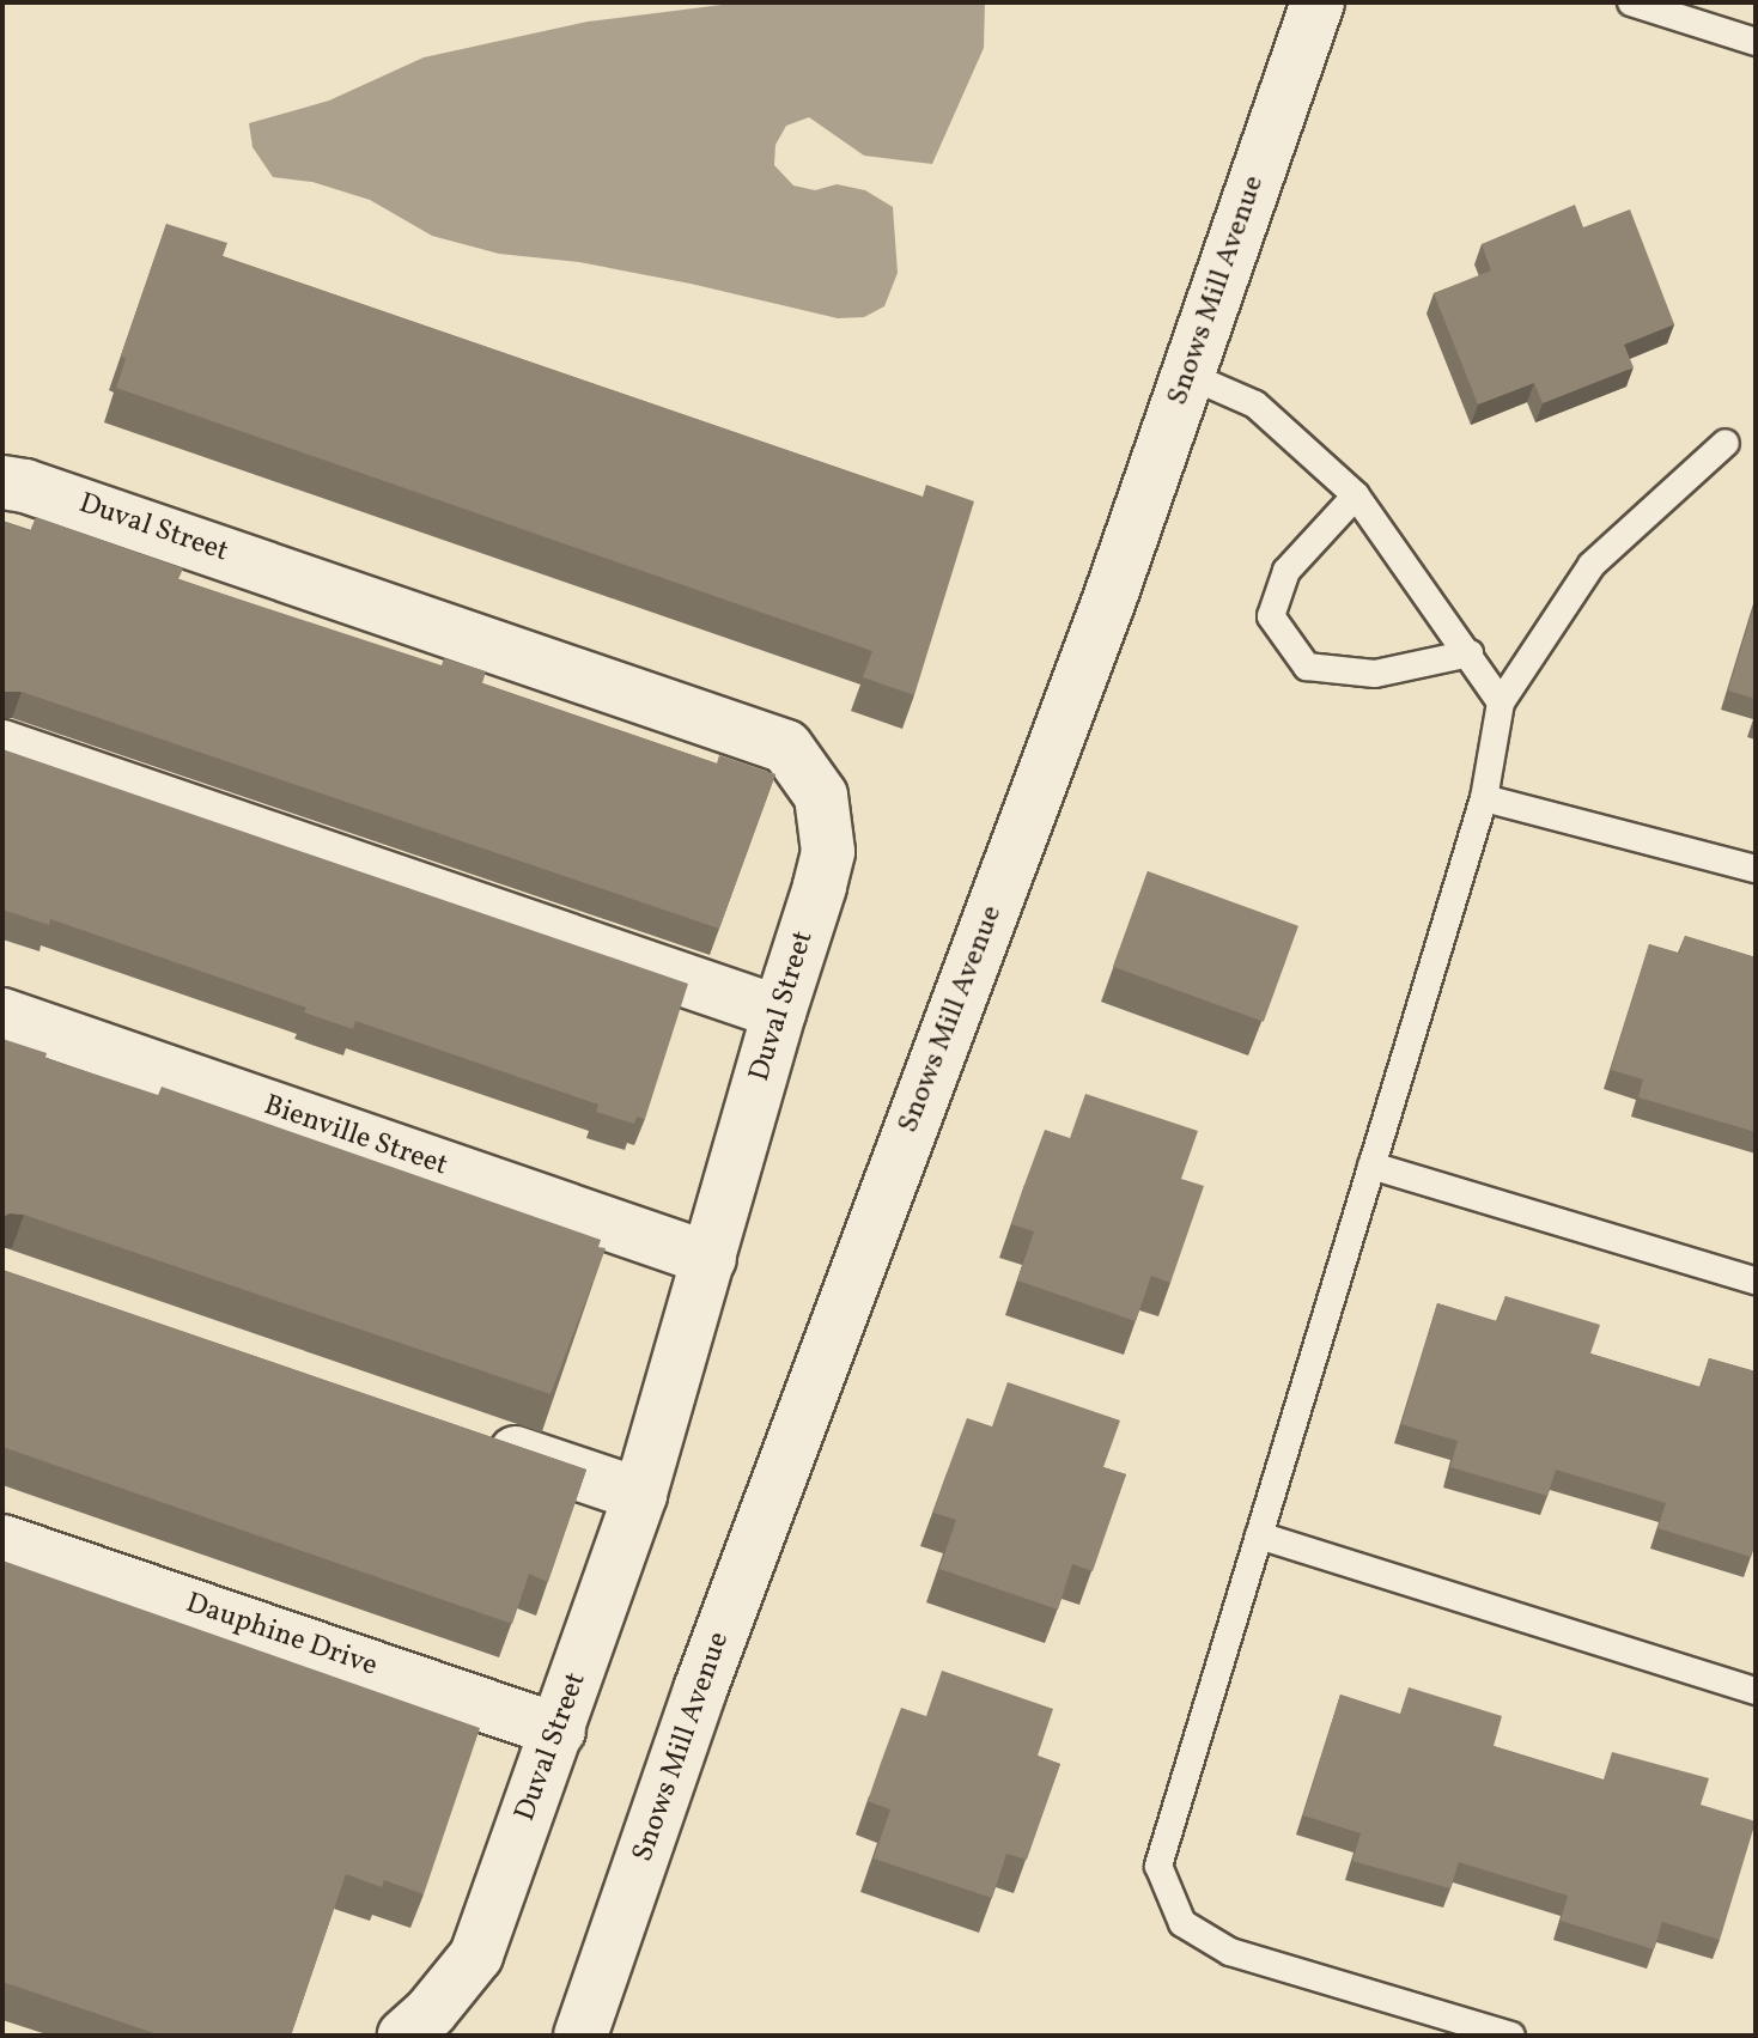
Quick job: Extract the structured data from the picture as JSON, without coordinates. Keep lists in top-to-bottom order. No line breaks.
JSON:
{"streets":{"street":["Snows Mill Avenue","Duval Street","Bienville Street","Dauphine Drive"]},"crossings":[["Duval Street","Bienville Street"],["Duval Street","Dauphine Drive"]]}
